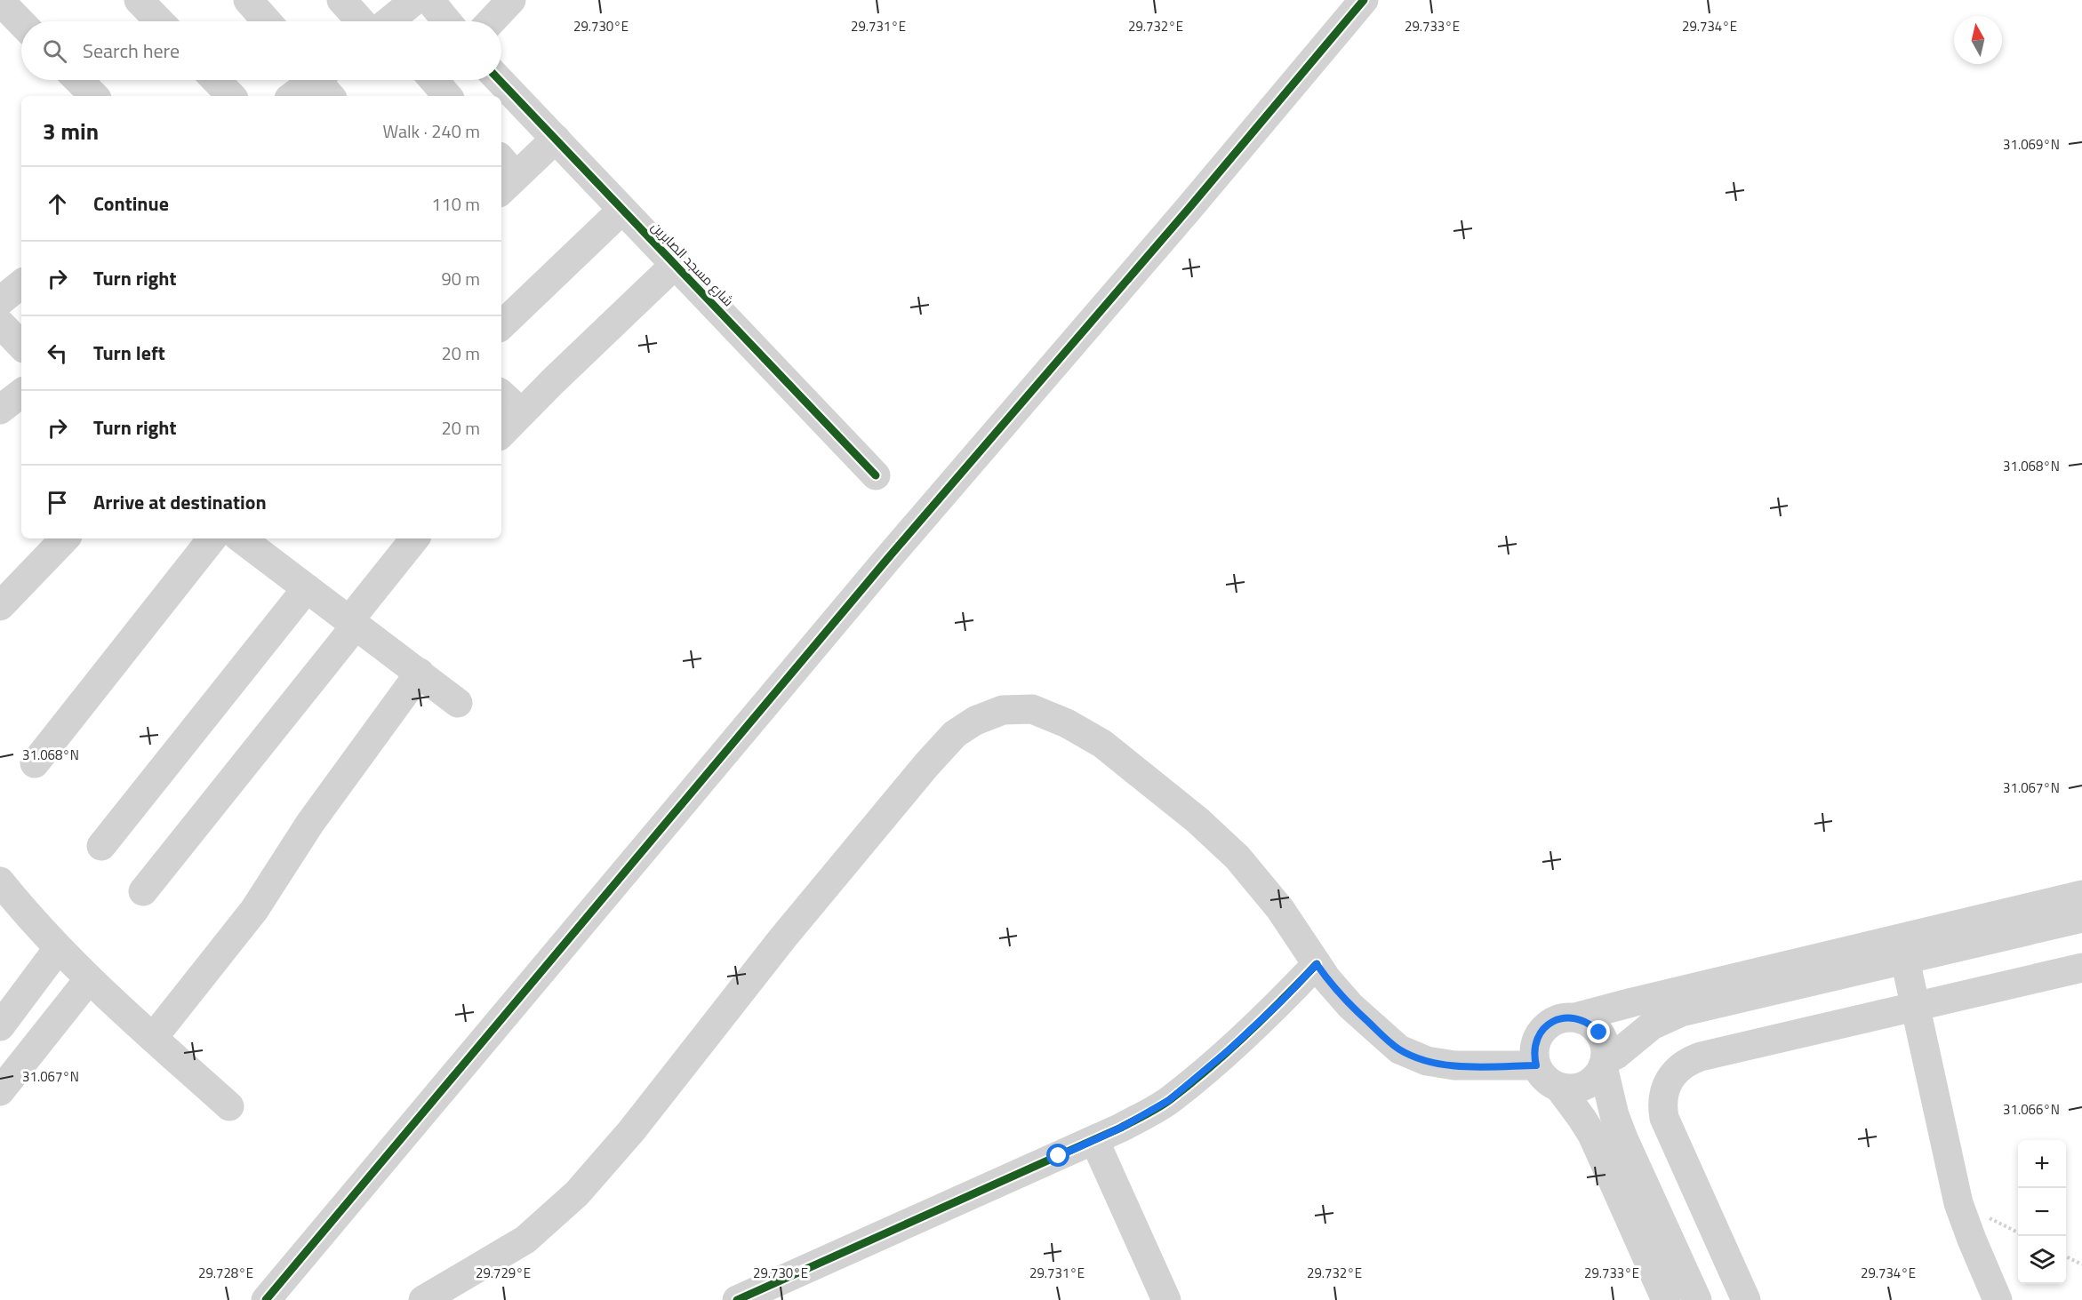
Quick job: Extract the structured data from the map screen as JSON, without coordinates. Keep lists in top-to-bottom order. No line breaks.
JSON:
{"streets":{"street":["شارع مسجد الصابرين"]},"north":"top","page":{"search":"Search here","heading":["3 min","Walk · 240 m"],"list":[["Continue","110 m"],["Turn right","90 m"],["Turn left","20 m"],["Turn right","20 m"],"Arrive at destination"],"map_buttons":["+","−"]},"coordinates":["29.730°E","29.731°E","29.732°E","29.733°E","29.734°E","31.069°N","31.068°N","31.067°N","31.066°N","29.728°E","29.729°E"]}
